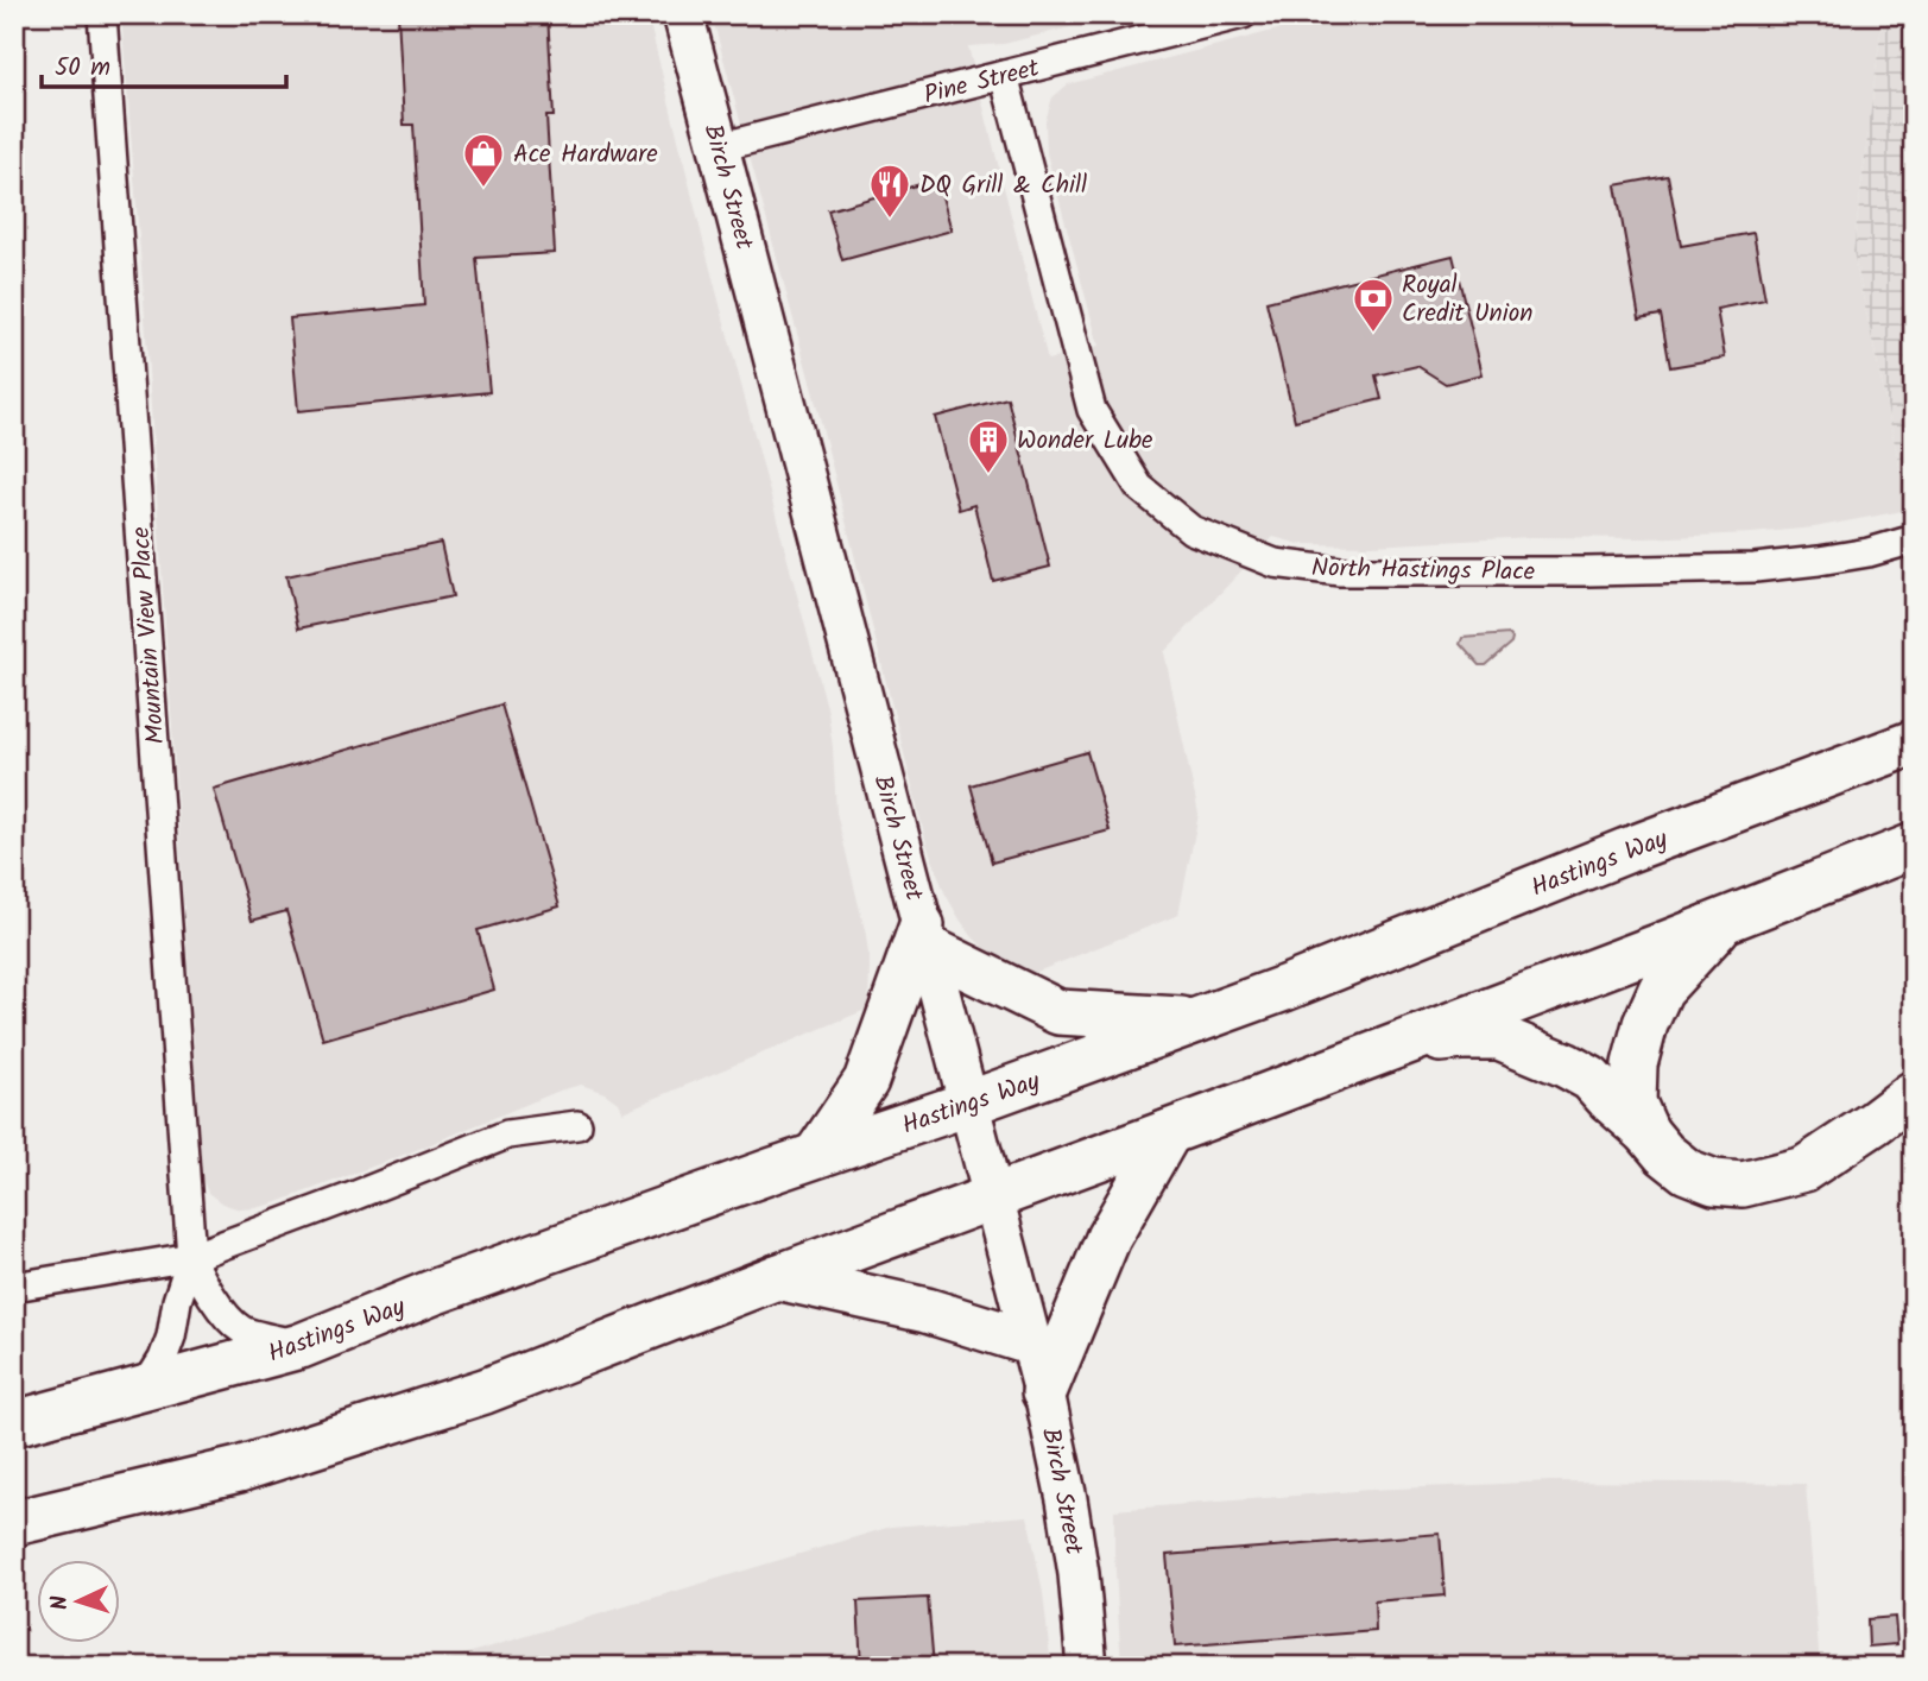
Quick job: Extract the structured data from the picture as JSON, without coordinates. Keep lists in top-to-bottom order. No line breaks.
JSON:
{"streets":{"main road":["Birch Street","Hastings Way"],"street":["Pine Street","North Hastings Place","Mountain View Place"]},"crossings":[["Pine Street","Birch Street"],["Pine Street","North Hastings Place"],["Birch Street","Hastings Way"],["Mountain View Place","Hastings Way"]],"places":{"shop":["Ace Hardware"],"restaurant":["DQ Grill & Chill"],"bank":["Royal Credit Union"],"building":["Wonder Lube"]},"scale_bar":"50 m","north":"left"}
